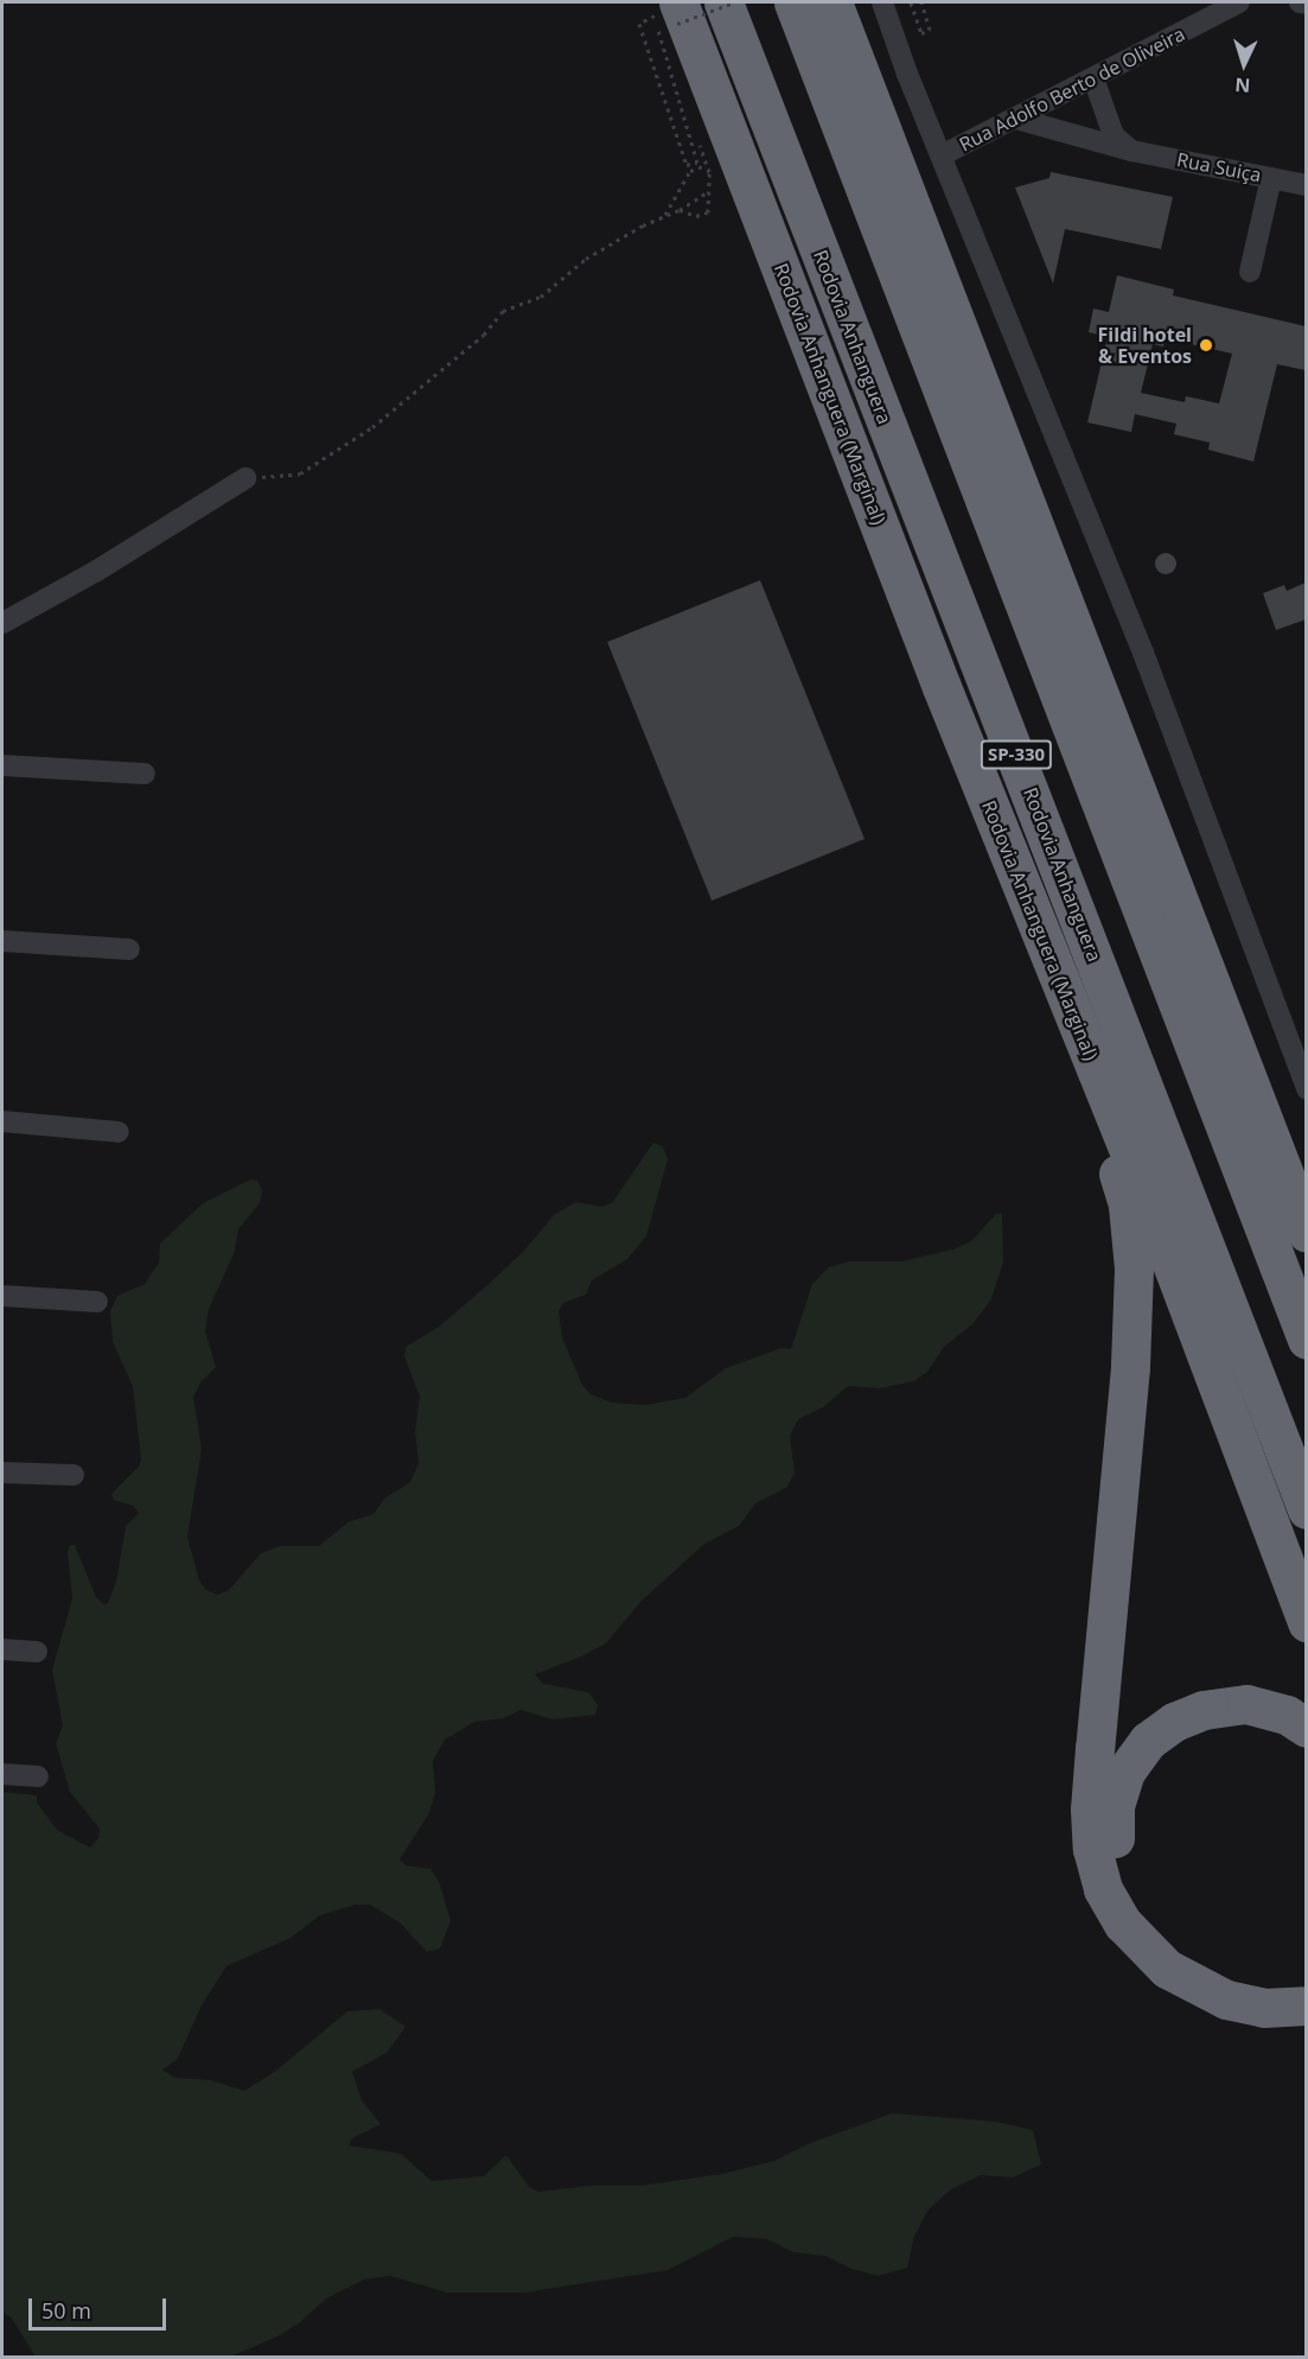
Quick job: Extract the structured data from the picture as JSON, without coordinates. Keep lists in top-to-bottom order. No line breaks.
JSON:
{"streets":{"highway":["Rodovia Anhanguera","Rodovia Anhanguera (Marginal)","SP-330"],"street":["Rua Adolfo Berto de Oliveira","Rua Suiça"]},"crossings":[["Rua Adolfo Berto de Oliveira","Rua Suiça"]],"places":["Fildi hotel & Eventos"],"scale_bar":"50 m","north":"bottom"}
